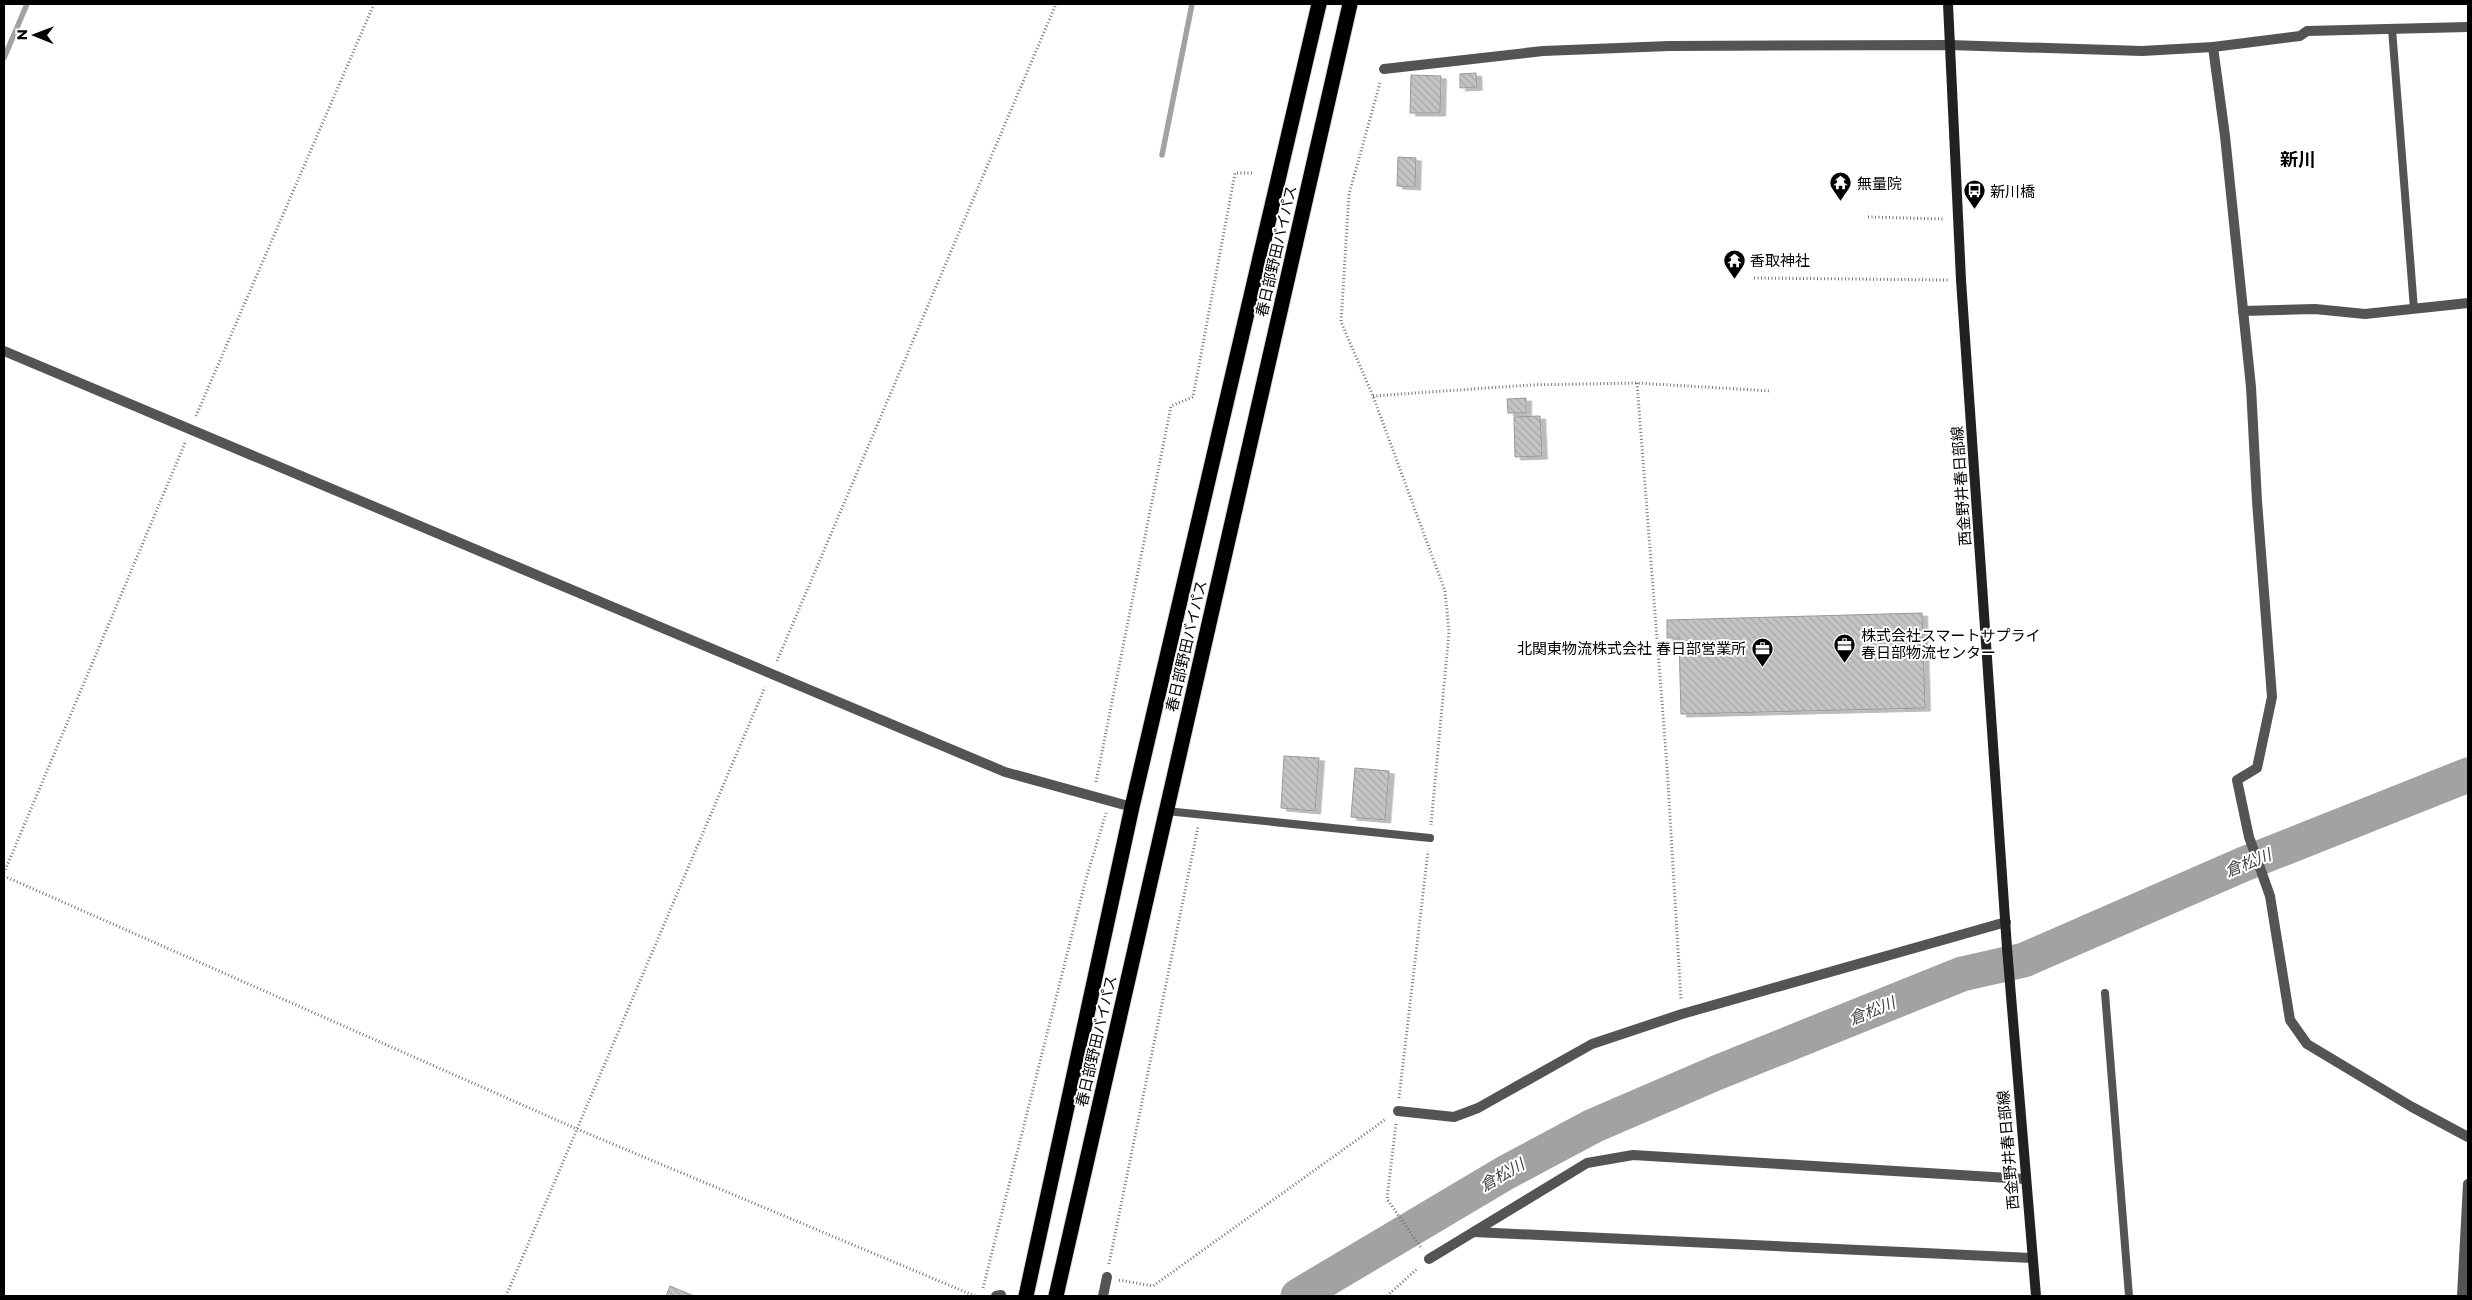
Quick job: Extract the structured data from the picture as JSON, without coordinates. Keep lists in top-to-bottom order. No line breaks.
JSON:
{"streets":{"highway":["春日部野田バイパス"],"main road":["西金野井春日部線"]},"districts":["新川"],"water":["倉松川"],"places":{"temple":["無量院","香取神社"],"bus stop":["新川橋"],"office":["株式会社スマートサプライ 春日部物流センター","北関東物流株式会社 春日部営業所"]},"north":"left"}
